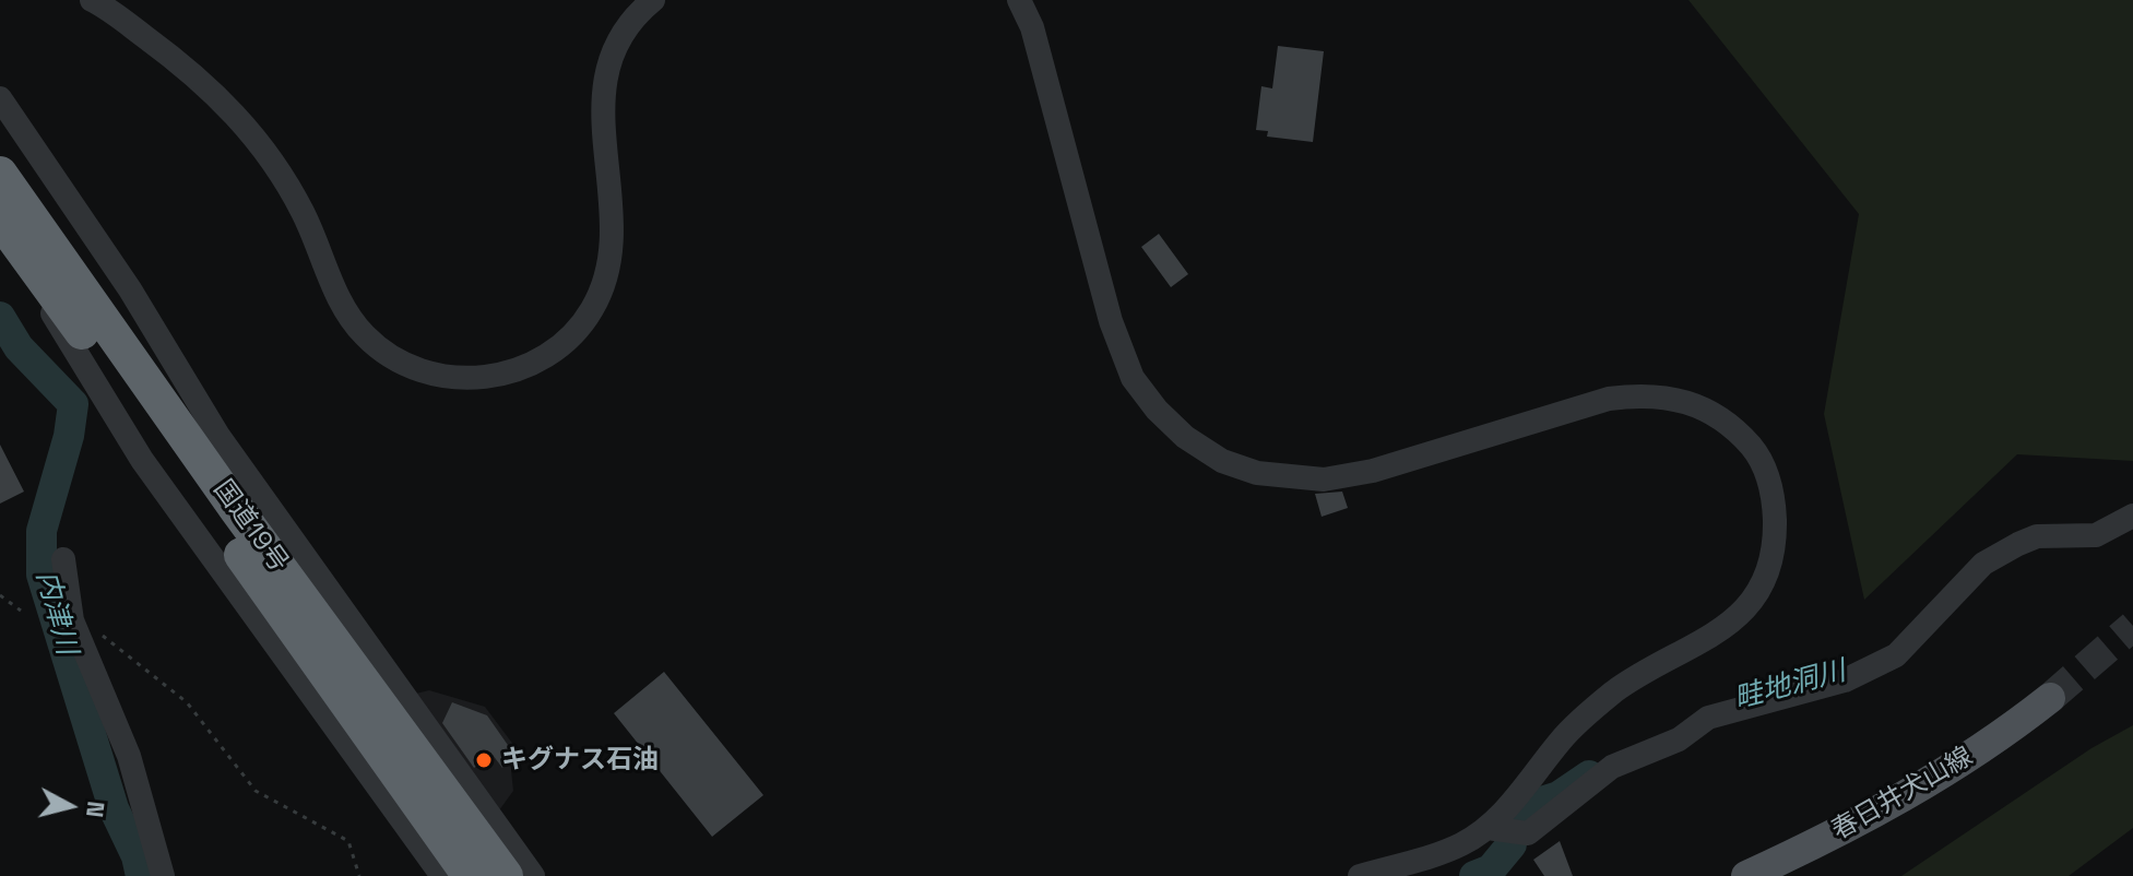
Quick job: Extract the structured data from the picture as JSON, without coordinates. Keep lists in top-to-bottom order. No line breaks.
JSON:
{"streets":{"highway":["国道19号"],"main road":["春日井犬山線"]},"water":["内津川","畦地洞川"],"places":["キグナス石油"],"north":"right"}
